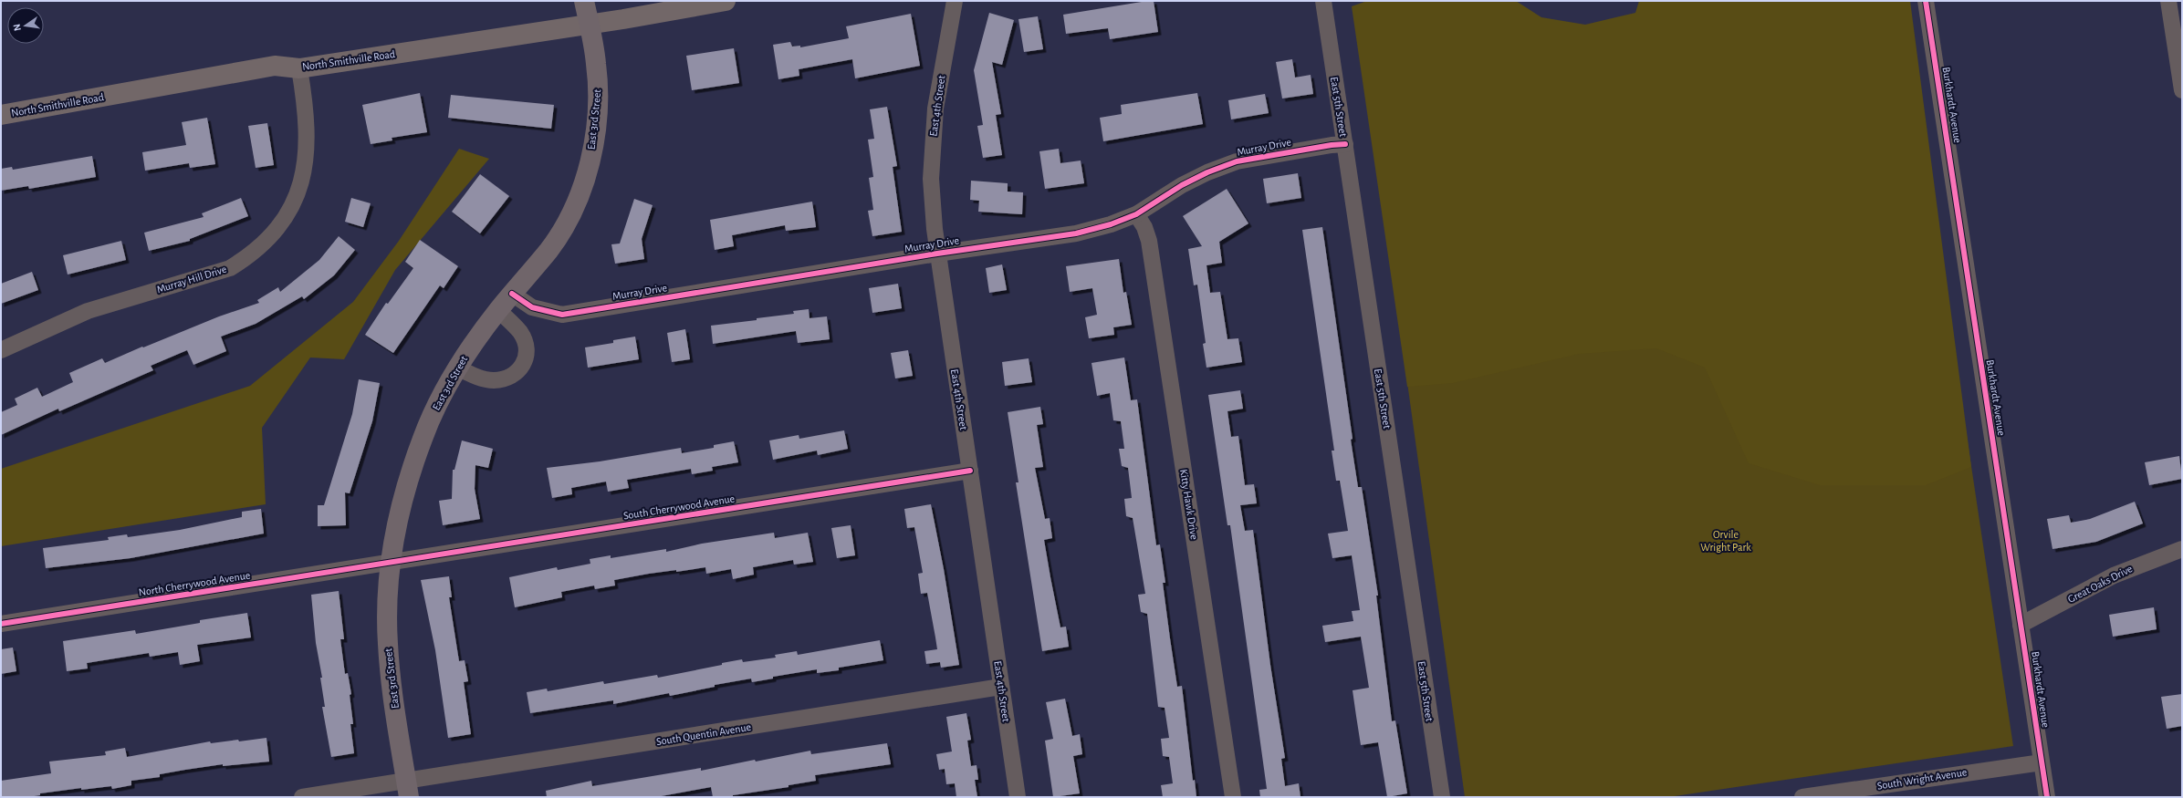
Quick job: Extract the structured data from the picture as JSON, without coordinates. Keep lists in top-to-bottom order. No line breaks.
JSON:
{"streets":{"main road":["North Smithville Road","East 3rd Street"],"street":["Burkhardt Avenue","East 4th Street","East 5th Street","Murray Drive","Murray Hill Drive","Kitty Hawk Drive","South Cherrywood Avenue","North Cherrywood Avenue","Great Oaks Drive","South Quentin Avenue","South Wright Avenue"]},"crossings":[["North Smithville Road","East 3rd Street"],["North Smithville Road","Murray Hill Drive"],["Burkhardt Avenue","Great Oaks Drive"],["Burkhardt Avenue","South Wright Avenue"],["East 4th Street","Murray Drive"],["East 4th Street","South Cherrywood Avenue"],["East 4th Street","South Quentin Avenue"],["East 5th Street","Murray Drive"],["East 3rd Street","Murray Drive"],["East 3rd Street","South Cherrywood Avenue"],["East 3rd Street","North Cherrywood Avenue"],["East 3rd Street","South Quentin Avenue"],["Murray Drive","Kitty Hawk Drive"],["South Cherrywood Avenue","North Cherrywood Avenue"]],"parks":["Orvile Wright Park"],"north":"left"}
